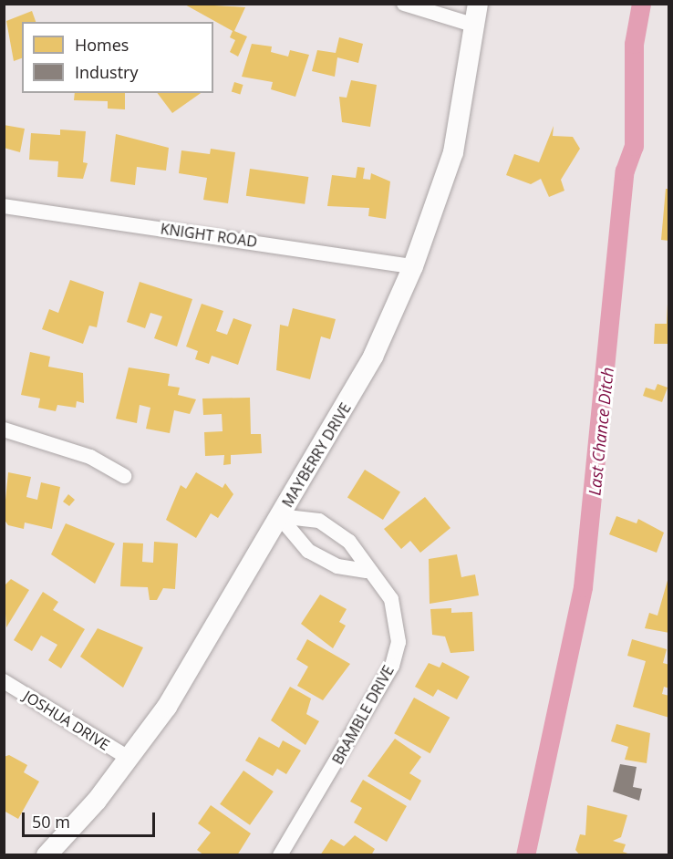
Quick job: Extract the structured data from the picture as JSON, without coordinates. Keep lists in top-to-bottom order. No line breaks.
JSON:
{"streets":{"main road":["MAYBERRY DRIVE"],"street":["KNIGHT ROAD","BRAMBLE DRIVE","JOSHUA DRIVE"]},"crossings":[["KNIGHT ROAD","MAYBERRY DRIVE"],["MAYBERRY DRIVE","BRAMBLE DRIVE"],["MAYBERRY DRIVE","JOSHUA DRIVE"]],"water":["Last Chance Ditch"],"legend":["Homes","Industry"],"scale_bar":"50 m"}
